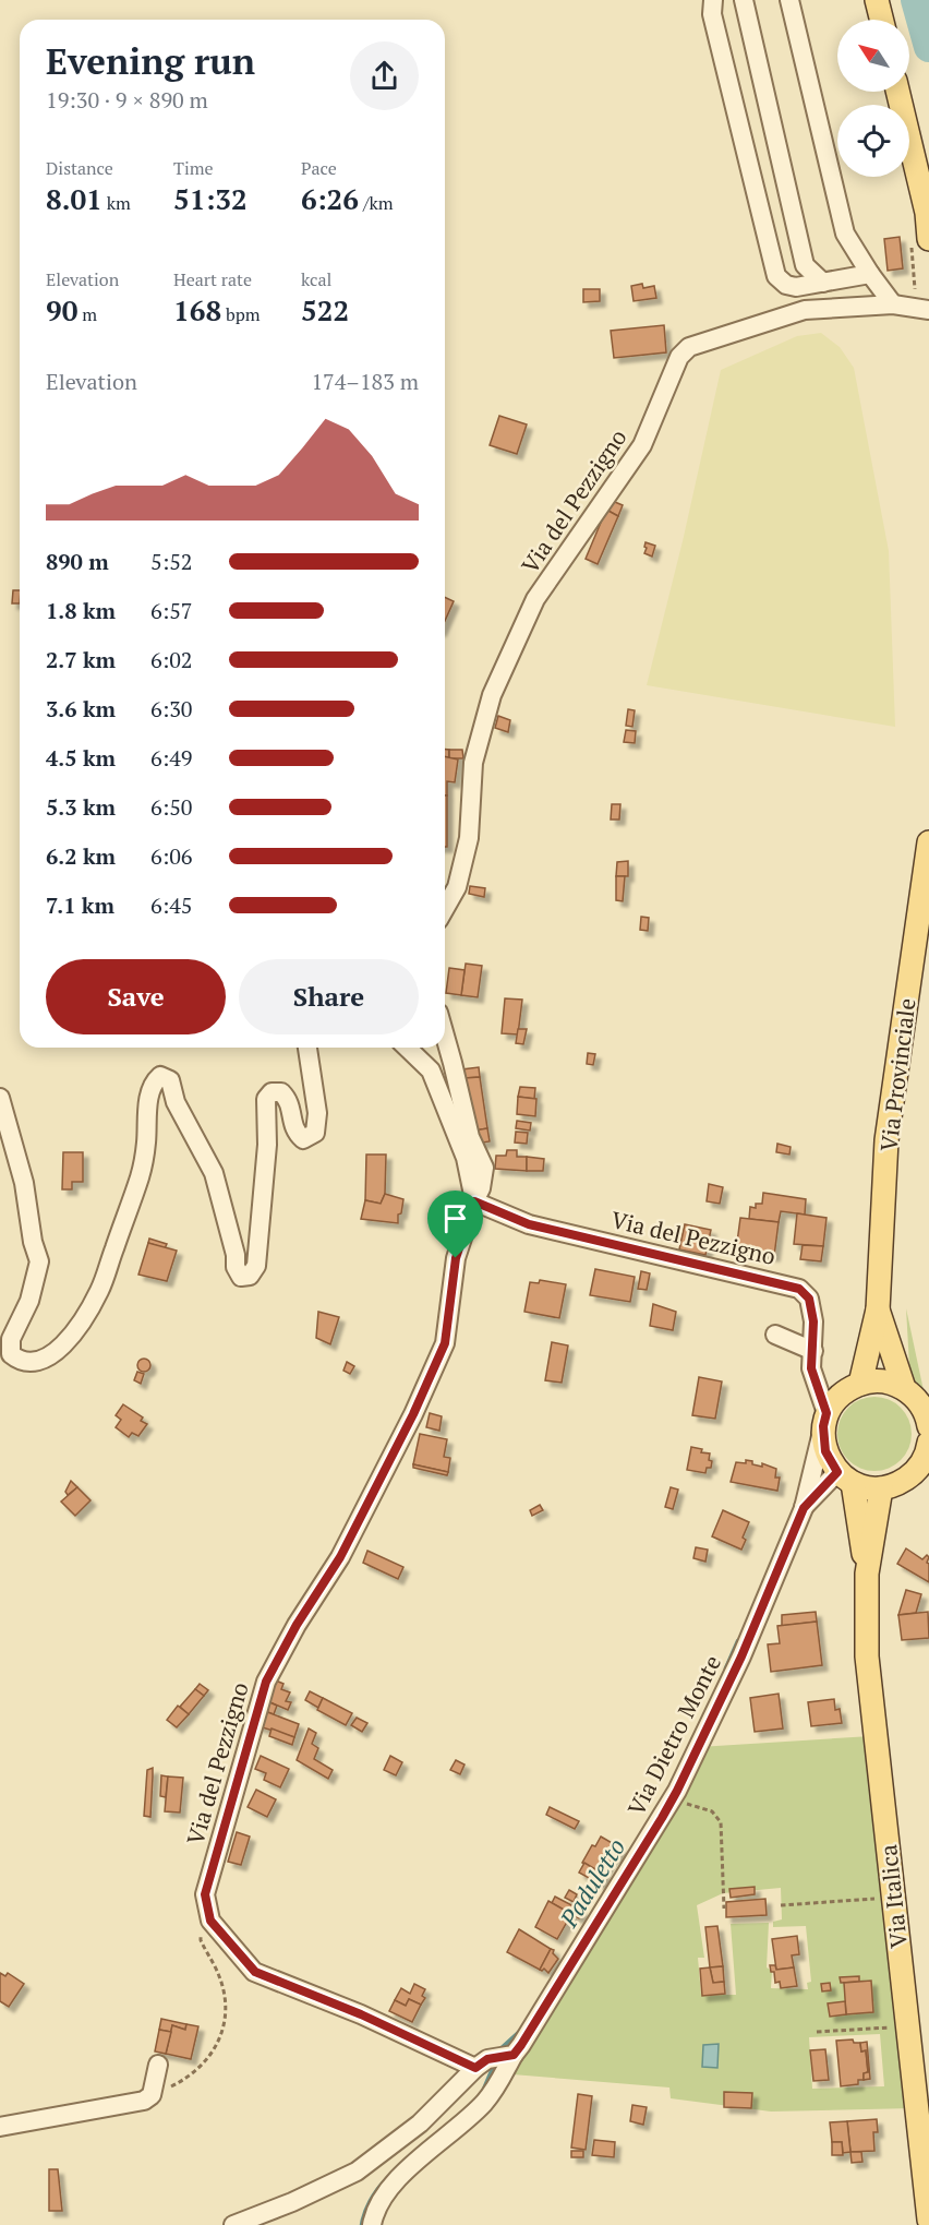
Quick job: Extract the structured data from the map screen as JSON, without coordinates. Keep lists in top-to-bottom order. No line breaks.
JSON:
{"streets":{"main road":["Via Provinciale","Via Italica"],"street":["Via del Pezzigno","Via Dietro Monte"]},"crossings":[["Via del Pezzigno","Via Dietro Monte"],["Via Dietro Monte","Via Italica"]],"water":["Paduletto"],"north":"top left","page":{"heading":["Evening run","19:30 · 9 × 890 m"],"stats":[["Distance","8.01 km"],["Time","51:32"],["Pace","6:26 /km"],["Elevation","90 m"],["Heart rate","168 bpm"],["kcal","522"]],"chart":["Elevation","174–183 m"],"list":[{"name":"890 m","note":"5:52"},{"name":"1.8 km","note":"6:57"},{"name":"2.7 km","note":"6:02"},{"name":"3.6 km","note":"6:30"},{"name":"4.5 km","note":"6:49"},{"name":"5.3 km","note":"6:50"},{"name":"6.2 km","note":"6:06"},{"name":"7.1 km","note":"6:45"}],"buttons":["Save","Share"]}}
